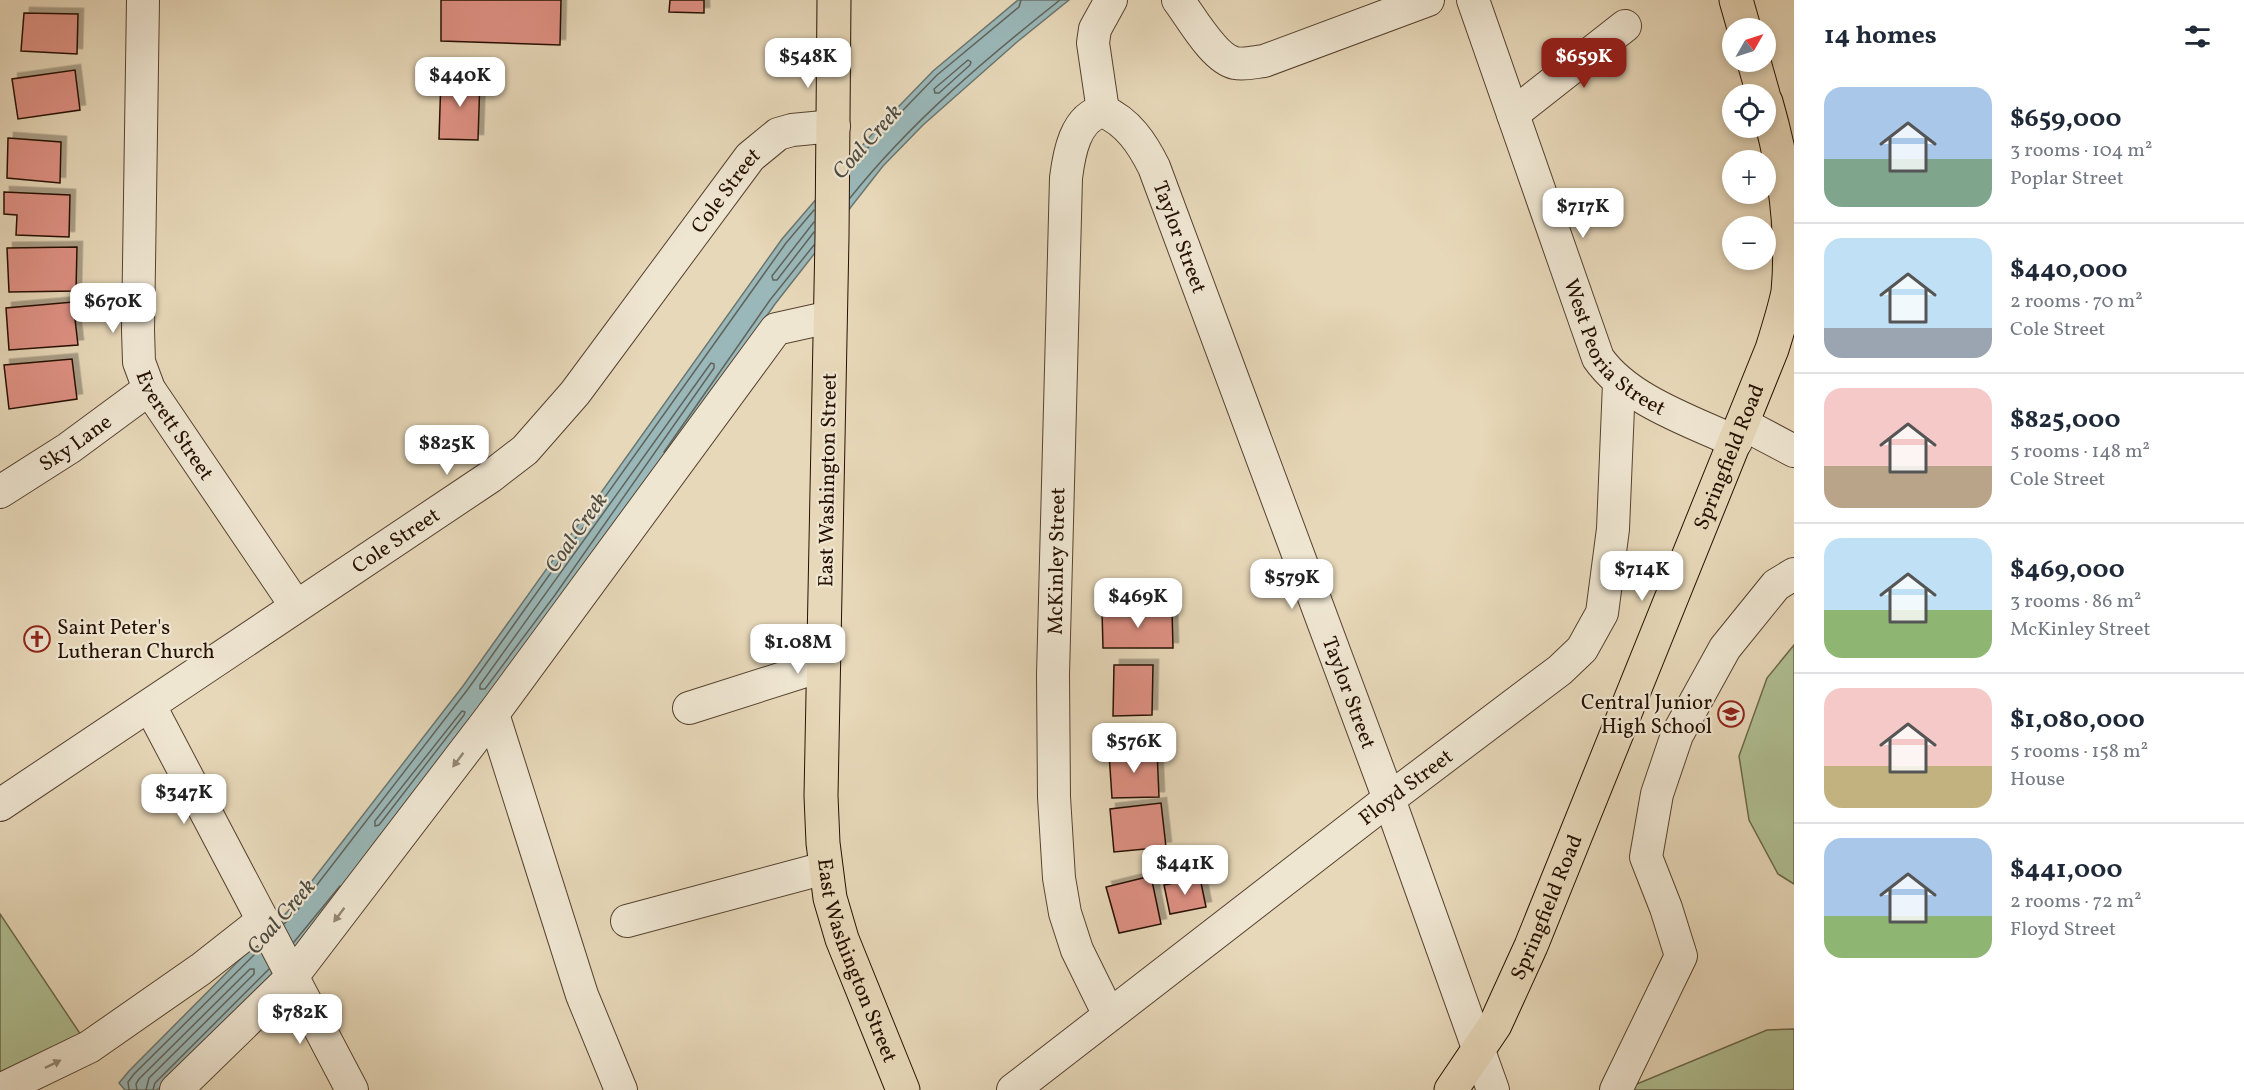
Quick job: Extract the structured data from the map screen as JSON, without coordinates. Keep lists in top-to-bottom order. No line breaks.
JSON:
{"streets":{"main road":["Springfield Road","East Washington Street"],"street":["Cole Street","Taylor Street","West Peoria Street","Everett Street","Sky Lane","McKinley Street","Floyd Street"]},"crossings":[["Cole Street","Everett Street"],["Cole Street","East Washington Street"],["Taylor Street","Springfield Road"],["Taylor Street","McKinley Street"],["Taylor Street","Floyd Street"],["West Peoria Street","Springfield Road"],["West Peoria Street","Floyd Street"],["Everett Street","Sky Lane"],["McKinley Street","Floyd Street"]],"water":["Coal Creek"],"places":{"church":["Saint Peter's Lutheran Church"],"school or university":["Central Junior High School"]},"north":"top right","page":{"heading":"14 homes","map_buttons":["+","−"],"price":["$548K","$659K","$440K","$717K","$670K","$825K","$714K","$579K","$469K","$1.08M","$576K","$347K","$441K","$782K"],"list":[{"name":"$659,000","note":"3 rooms · 104 m² · Poplar Street"},{"name":"$440,000","note":"2 rooms · 70 m² · Cole Street"},{"name":"$825,000","note":"5 rooms · 148 m² · Cole Street"},{"name":"$469,000","note":"3 rooms · 86 m² · McKinley Street"},{"name":"$1,080,000","note":"5 rooms · 158 m² · House"},{"name":"$441,000","note":"2 rooms · 72 m² · Floyd Street"}]}}
